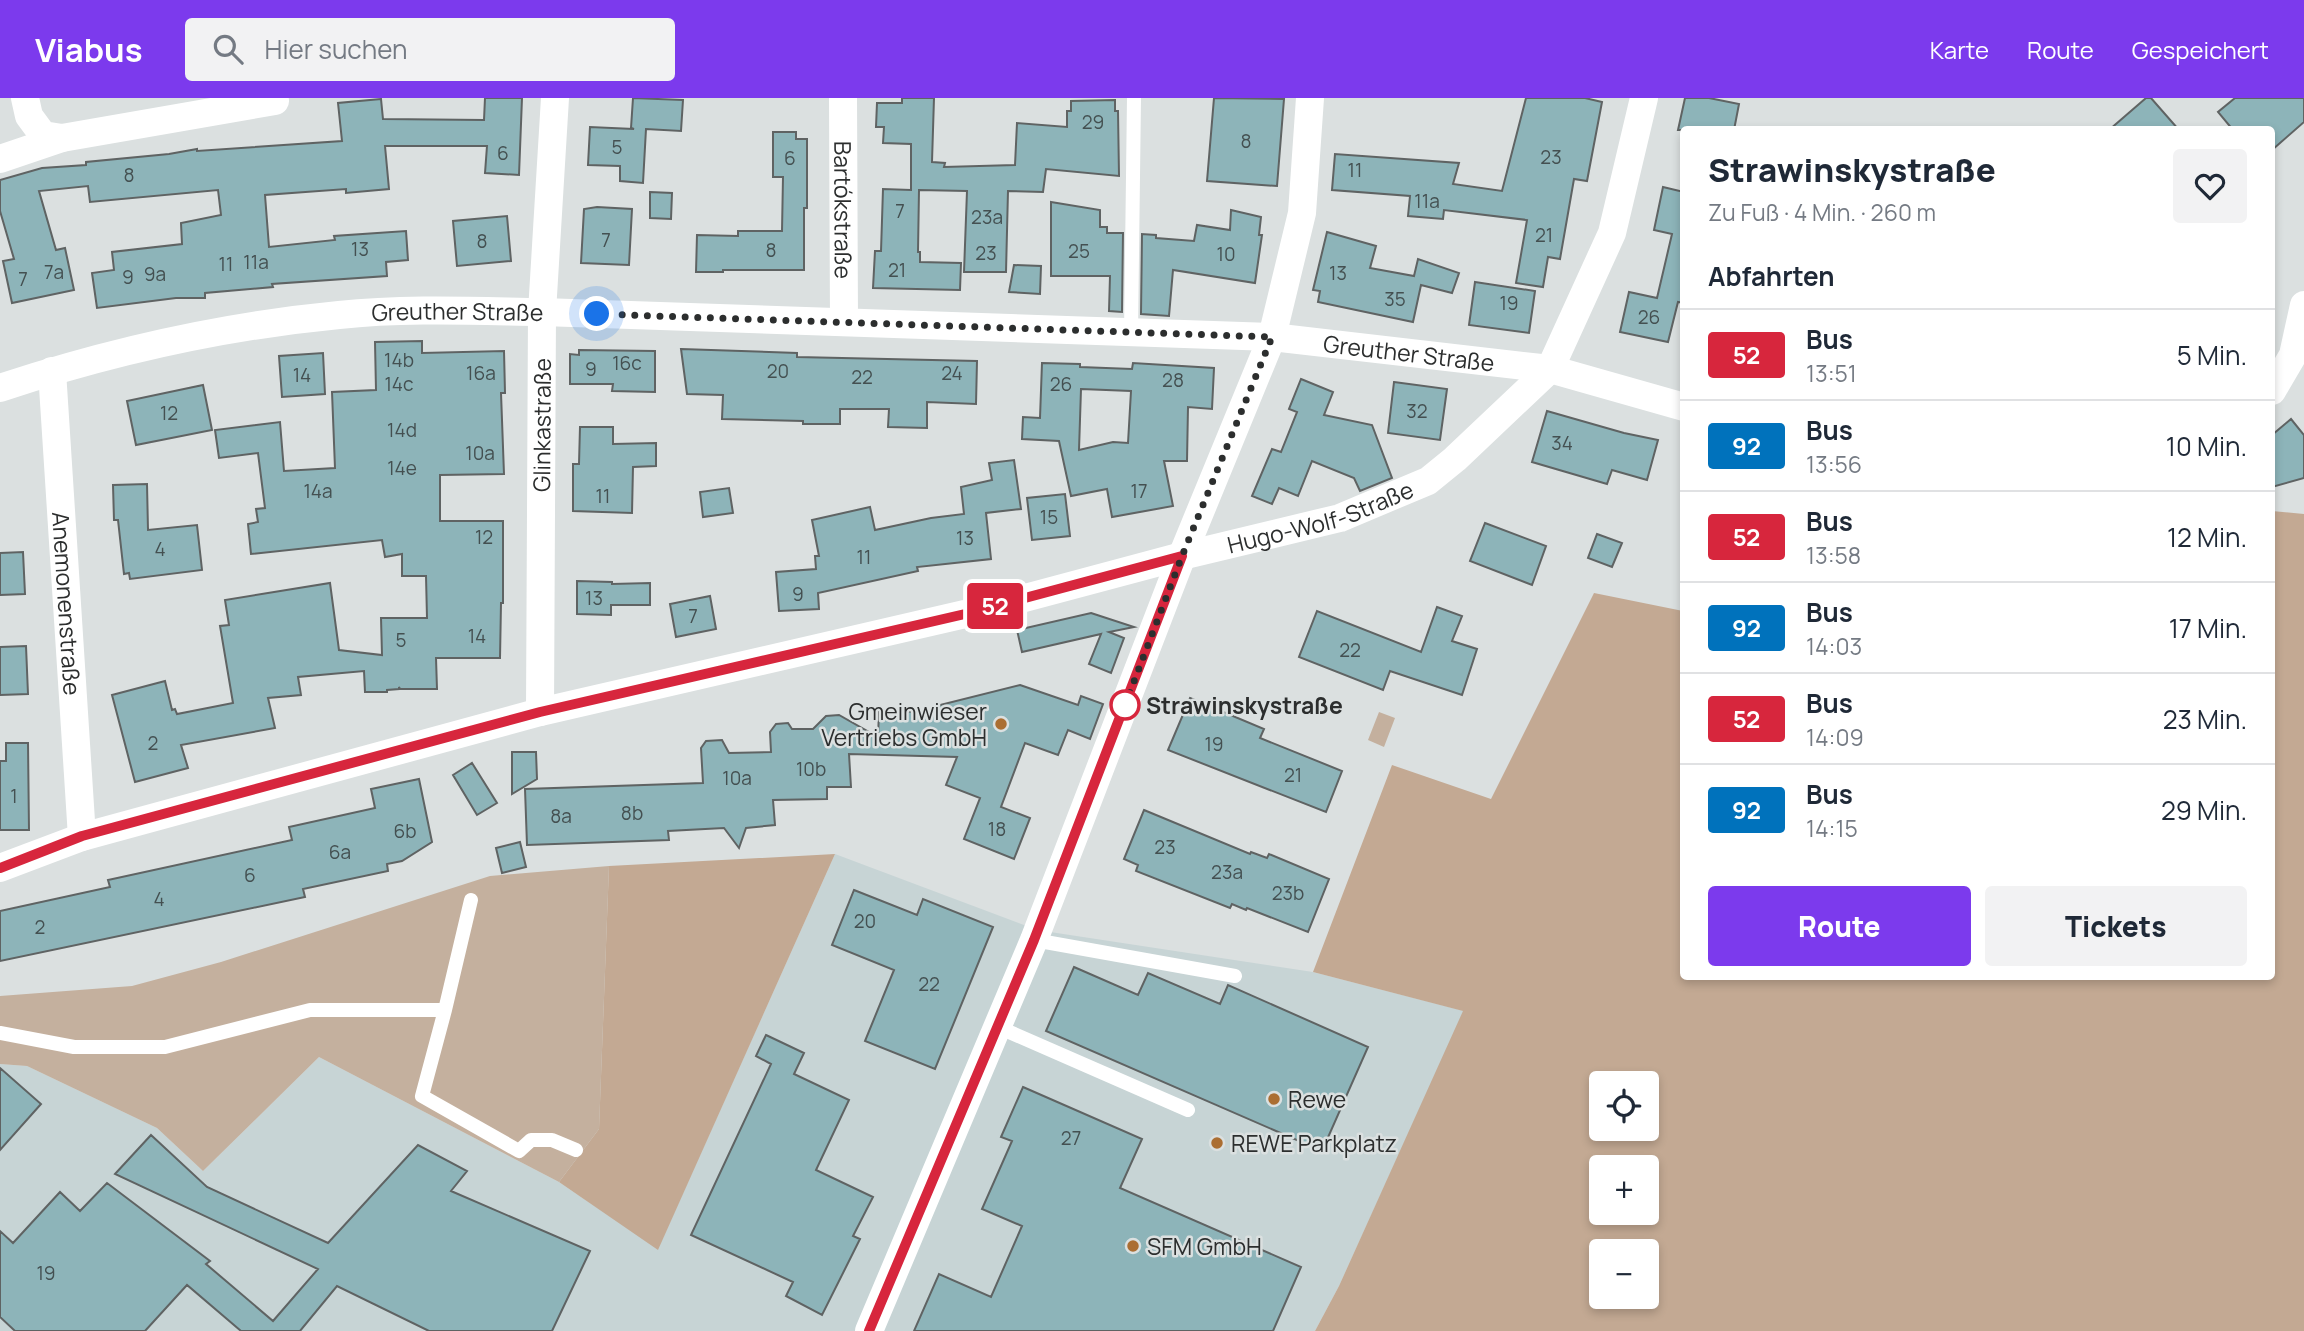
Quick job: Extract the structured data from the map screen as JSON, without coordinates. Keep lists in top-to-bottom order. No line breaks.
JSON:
{"streets":{"street":["Bartókstraße","Greuther Straße","Glinkastraße","Hugo-Wolf-Straße","Anemonenstraße"]},"crossings":[["Bartókstraße","Greuther Straße"],["Greuther Straße","Glinkastraße"],["Greuther Straße","Hugo-Wolf-Straße"],["Greuther Straße","Anemonenstraße"],["Glinkastraße","Hugo-Wolf-Straße"],["Hugo-Wolf-Straße","Anemonenstraße"]],"places":["Strawinskystraße","Gmeinwieser Vertriebs GmbH","Rewe","REWE Parkplatz","SFM GmbH"],"lines":["bus line 52"],"house_numbers":["29","8","5","6","23","6","11","8","11a","7","23a","21","7","8","13","8","25","23","10","11a","11","21","7a","13","9a","9","7","35","19","26","14b","16c","9","20","16a","24","14","22","28","14c","26","32","12","14d","34","10a","14e","14a","17","11","15","12","13","4","11","9","13","7","14","5","22","2","19","10b","21","10a","1","8b","8a","18","6b","23","6a","23a","6","23b","4","20","2","22","27","19"],"page":{"header":"Viabus","search":"Hier suchen","nav":["Karte","Route","Gespeichert"],"on_map":"52","heading":[["Strawinskystraße","Zu Fuß · 4 Min. · 260 m"],"Abfahrten"],"list":[{"mark":"52","name":"Bus","note":"13:51","value":"5 Min."},{"mark":"92","name":"Bus","note":"13:56","value":"10 Min."},{"mark":"52","name":"Bus","note":"13:58","value":"12 Min."},{"mark":"92","name":"Bus","note":"14:03","value":"17 Min."},{"mark":"52","name":"Bus","note":"14:09","value":"23 Min."},{"mark":"92","name":"Bus","note":"14:15","value":"29 Min."}],"buttons":["Route","Tickets"],"map_buttons":["+","−"]}}
